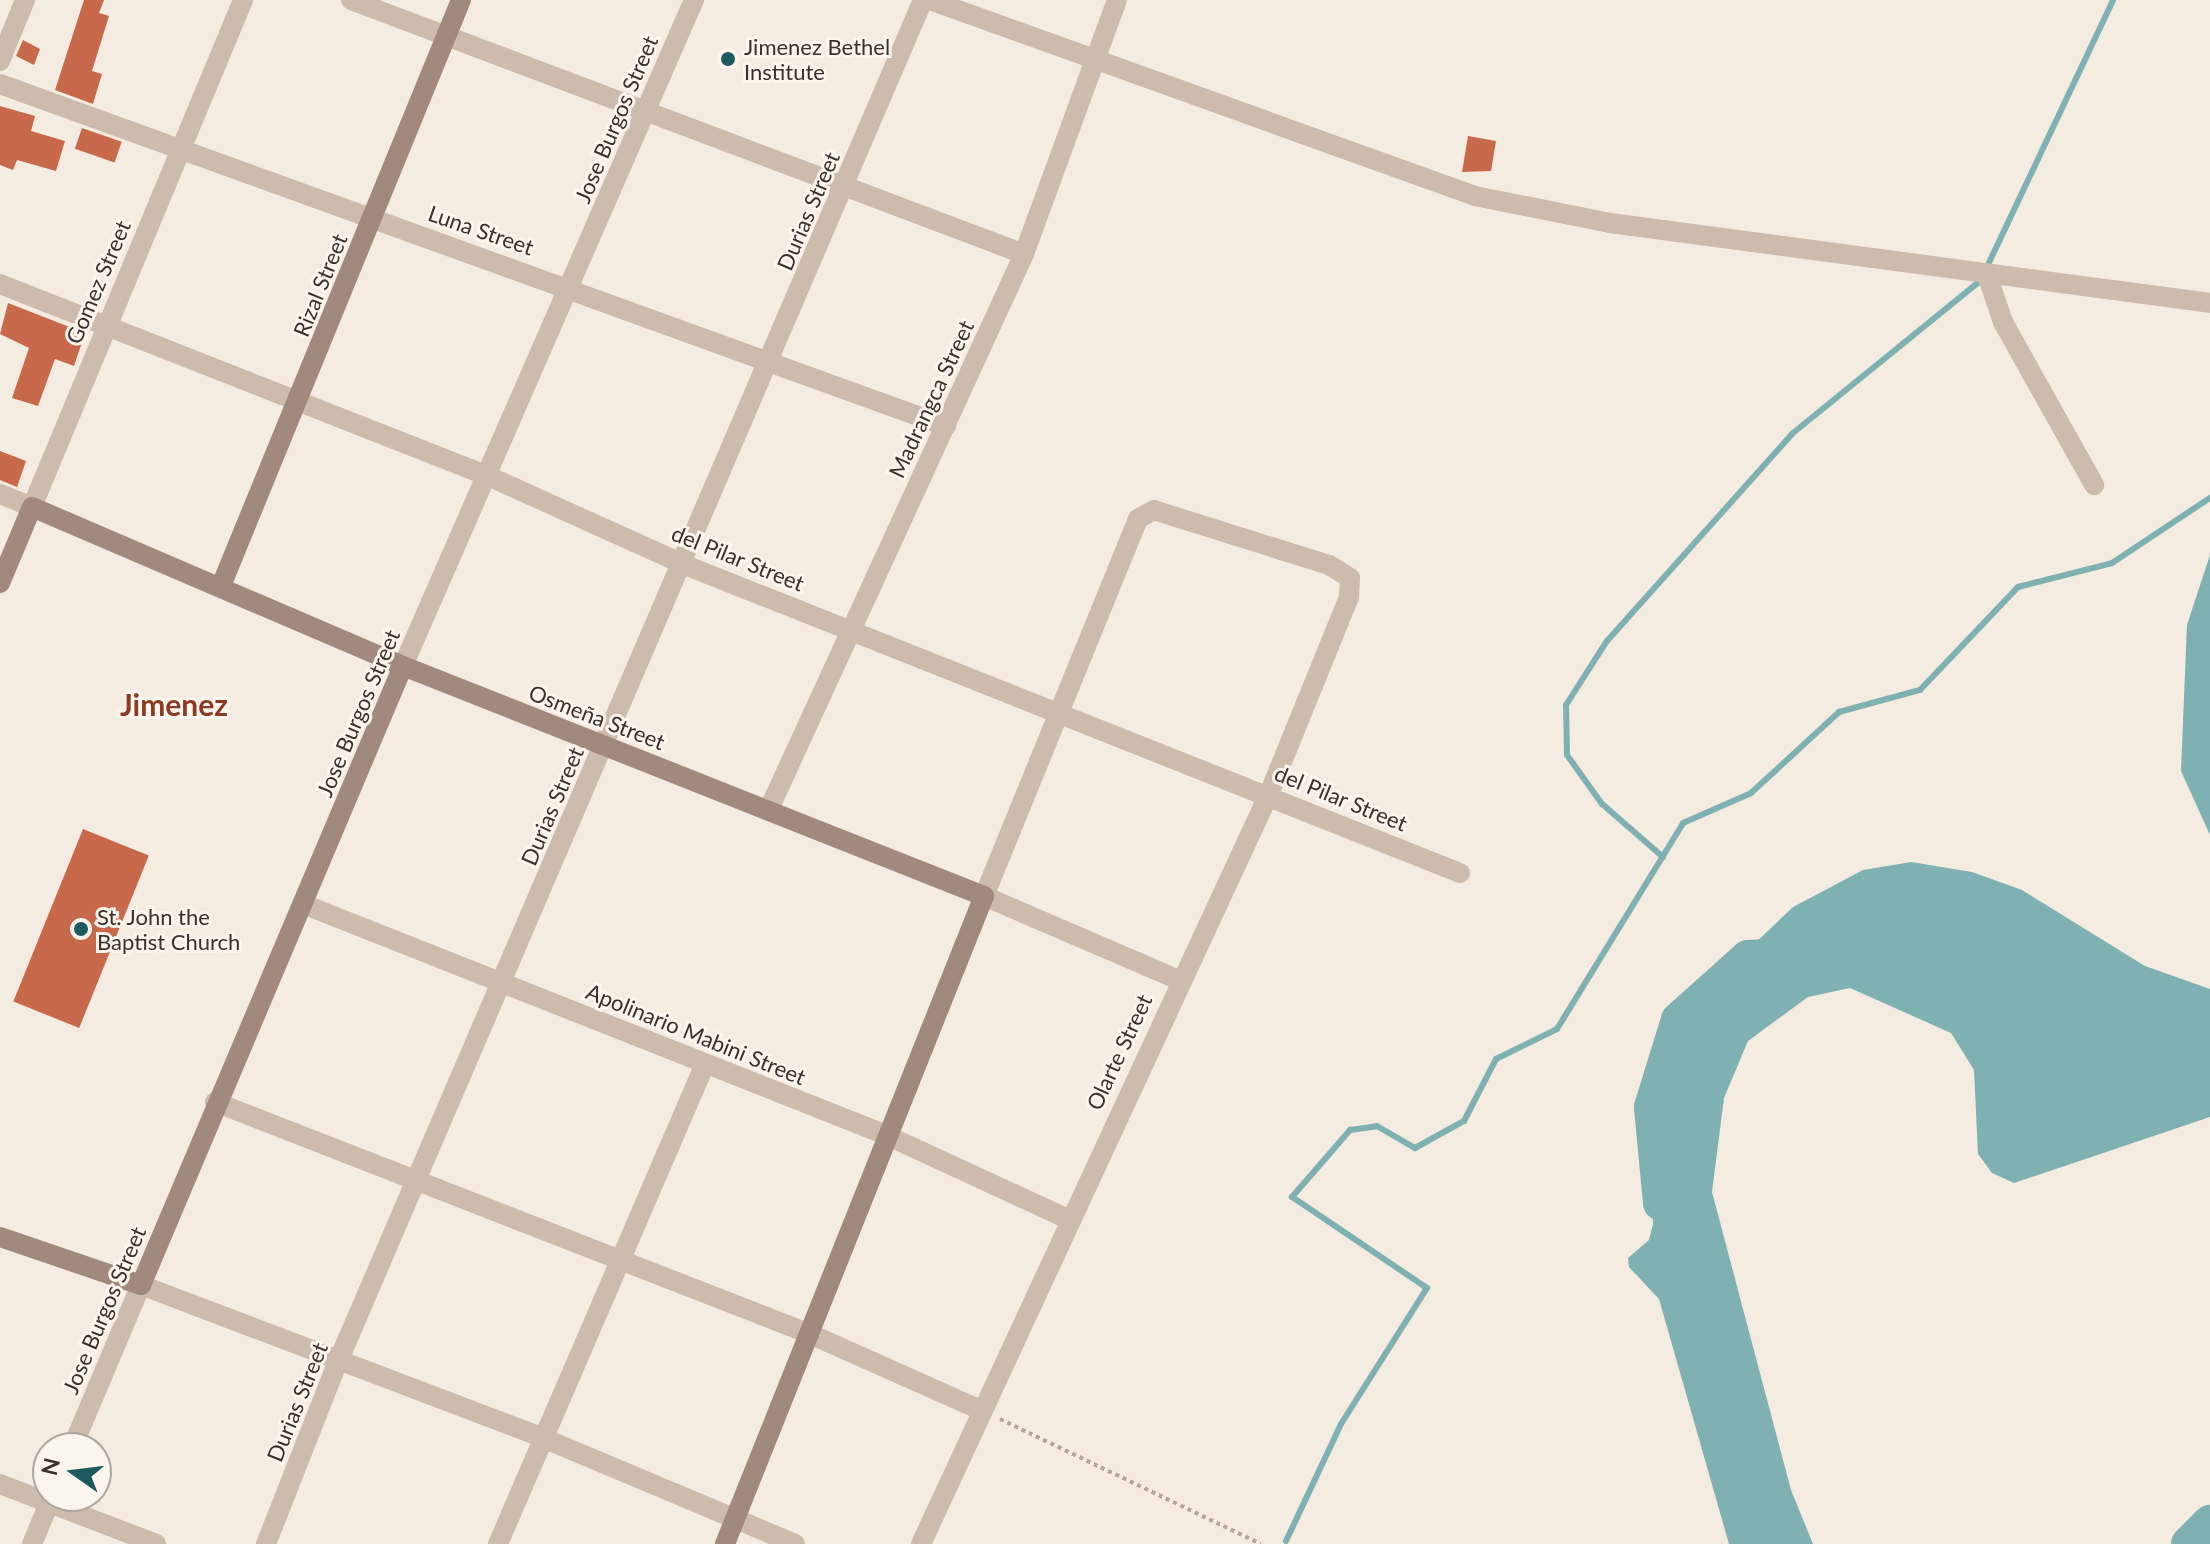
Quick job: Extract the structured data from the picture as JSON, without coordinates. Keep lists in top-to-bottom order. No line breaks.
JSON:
{"streets":{"street":["Jose Burgos Street","Durias Street","Luna Street","Gomez Street","Rizal Street","Madrangca Street","del Pilar Street","Osmeña Street","Apolinario Mabini Street","Olarte Street"]},"crossings":[["Jose Burgos Street","Luna Street"],["Jose Burgos Street","del Pilar Street"],["Jose Burgos Street","Osmeña Street"],["Jose Burgos Street","Apolinario Mabini Street"],["Durias Street","Luna Street"],["Durias Street","del Pilar Street"],["Durias Street","Osmeña Street"],["Durias Street","Apolinario Mabini Street"],["Luna Street","Gomez Street"],["Luna Street","Rizal Street"],["Luna Street","Madrangca Street"],["Gomez Street","del Pilar Street"],["Gomez Street","Osmeña Street"],["Rizal Street","del Pilar Street"],["Rizal Street","Osmeña Street"],["Madrangca Street","del Pilar Street"],["Madrangca Street","Osmeña Street"],["del Pilar Street","Olarte Street"],["Osmeña Street","Olarte Street"],["Apolinario Mabini Street","Olarte Street"]],"districts":["Jimenez"],"places":["Jimenez Bethel Institute","St. John the Baptist Church"],"north":"left"}
